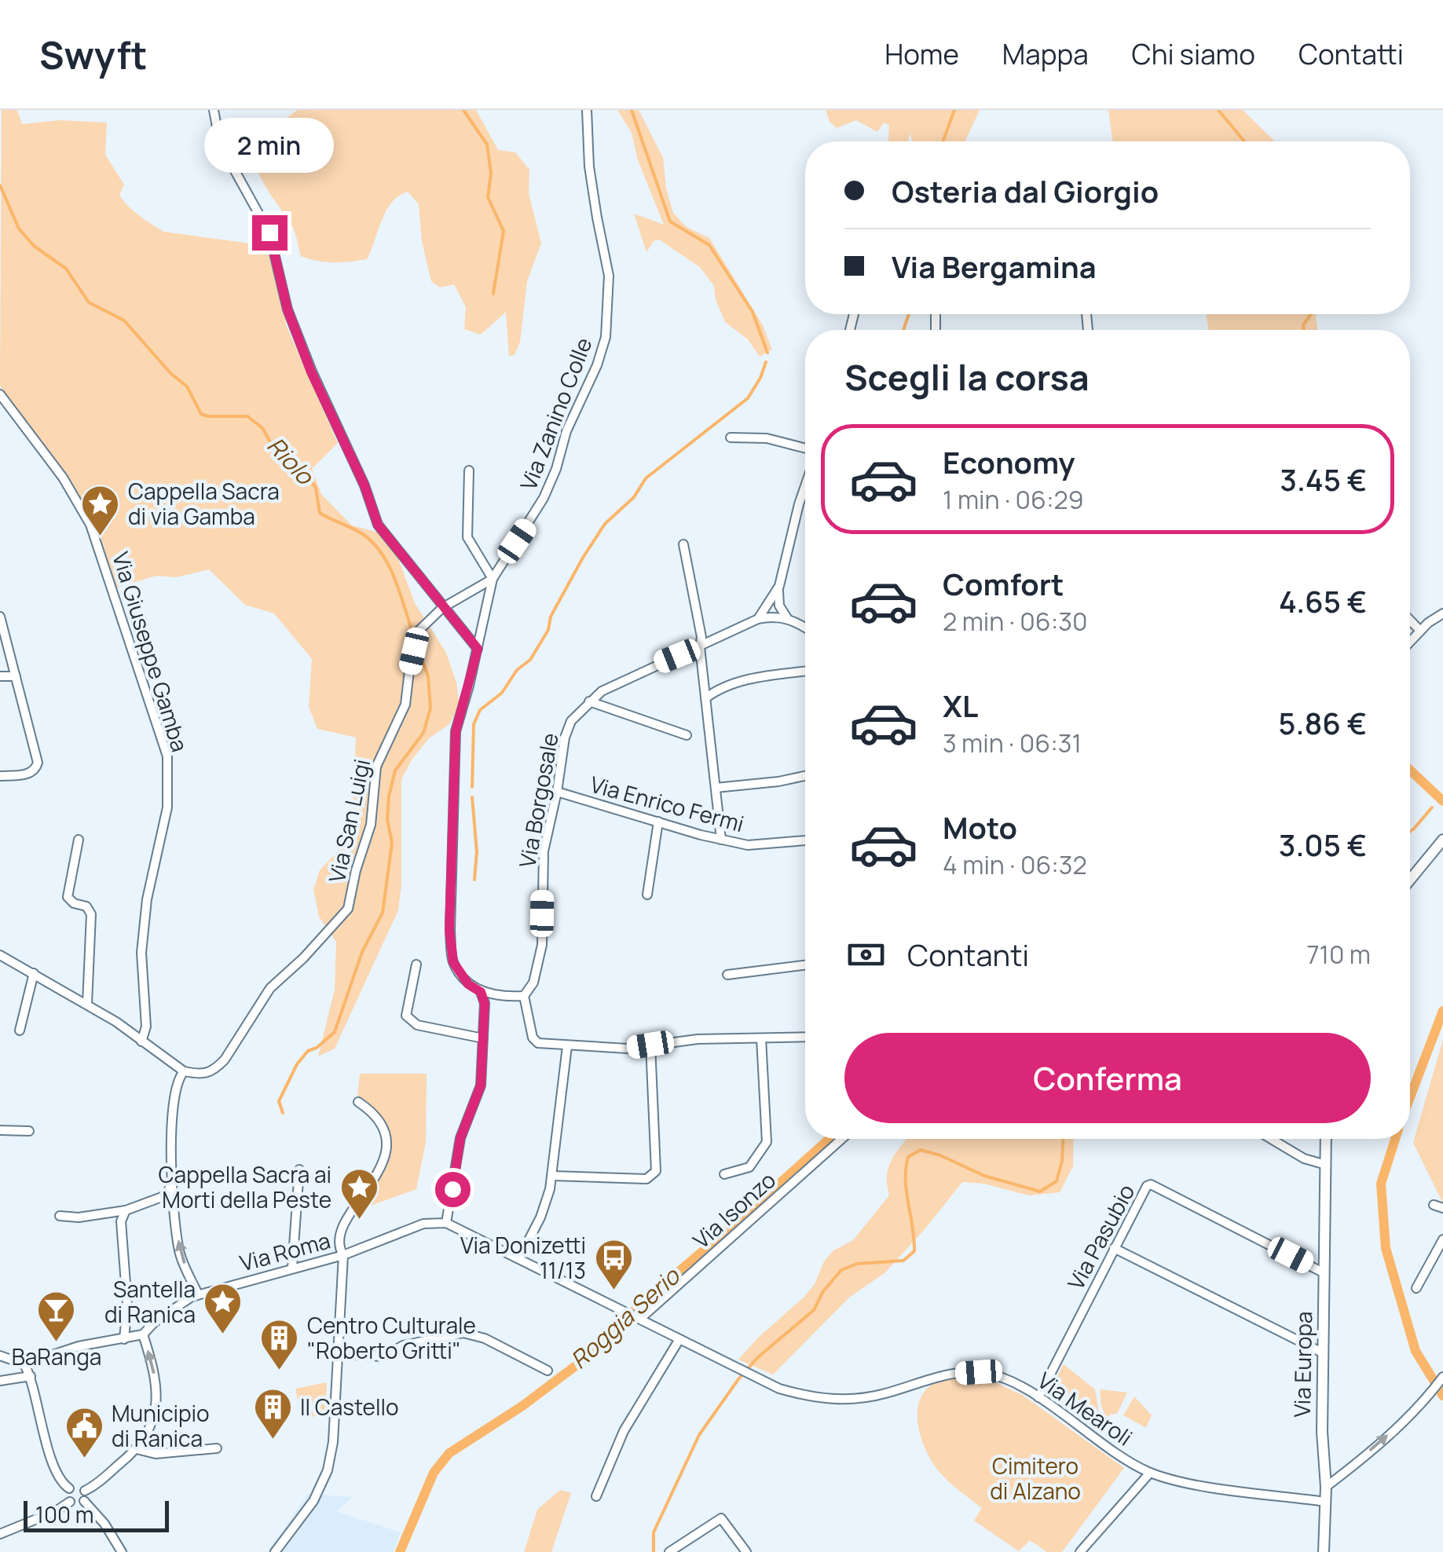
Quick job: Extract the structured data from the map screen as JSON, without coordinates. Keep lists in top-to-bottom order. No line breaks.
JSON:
{"streets":{"street":["Via Zanino Colle","Via Giuseppe Gamba","Via Borgosale","Via Enrico Fermi","Via San Luigi","Via Isonzo","Via Pasubio","Via Roma","Via Europa","Via Mearoli"]},"crossings":[["Via Zanino Colle","Via San Luigi"],["Via Borgosale","Via Enrico Fermi"],["Via Isonzo","Via Mearoli"],["Via Pasubio","Via Europa"],["Via Pasubio","Via Mearoli"],["Via Roma","Via Mearoli"],["Via Europa","Via Mearoli"]],"water":["Riolo","Roggia Serio"],"parks":["Cimitero di Alzano"],"places":{"place":["Cappella Sacra di via Gamba","Cappella Sacra ai Morti della Peste","Santella di Ranica"],"bus stop":["Via Donizetti 11/13"],"bar":["BaRanga"],"building":["Centro Culturale \"Roberto Gritti\"","Il Castello"],"public building":["Municipio di Ranica"]},"scale_bar":"100 m","page":{"header":"Swyft","nav":["Home","Mappa","Chi siamo","Contatti"],"bubble":"2 min","banner":["Osteria dal Giorgio","Via Bergamina"],"heading":"Scegli la corsa","list":[{"name":"Economy","note":"1 min · 06:29","value":"3.45 €"},{"name":"Comfort","note":"2 min · 06:30","value":"4.65 €"},{"name":"XL","note":"3 min · 06:31","value":"5.86 €"},{"name":"Moto","note":"4 min · 06:32","value":"3.05 €"}],"pay":["Contanti","710 m"],"buttons":"Conferma","scale":"100 m"}}
